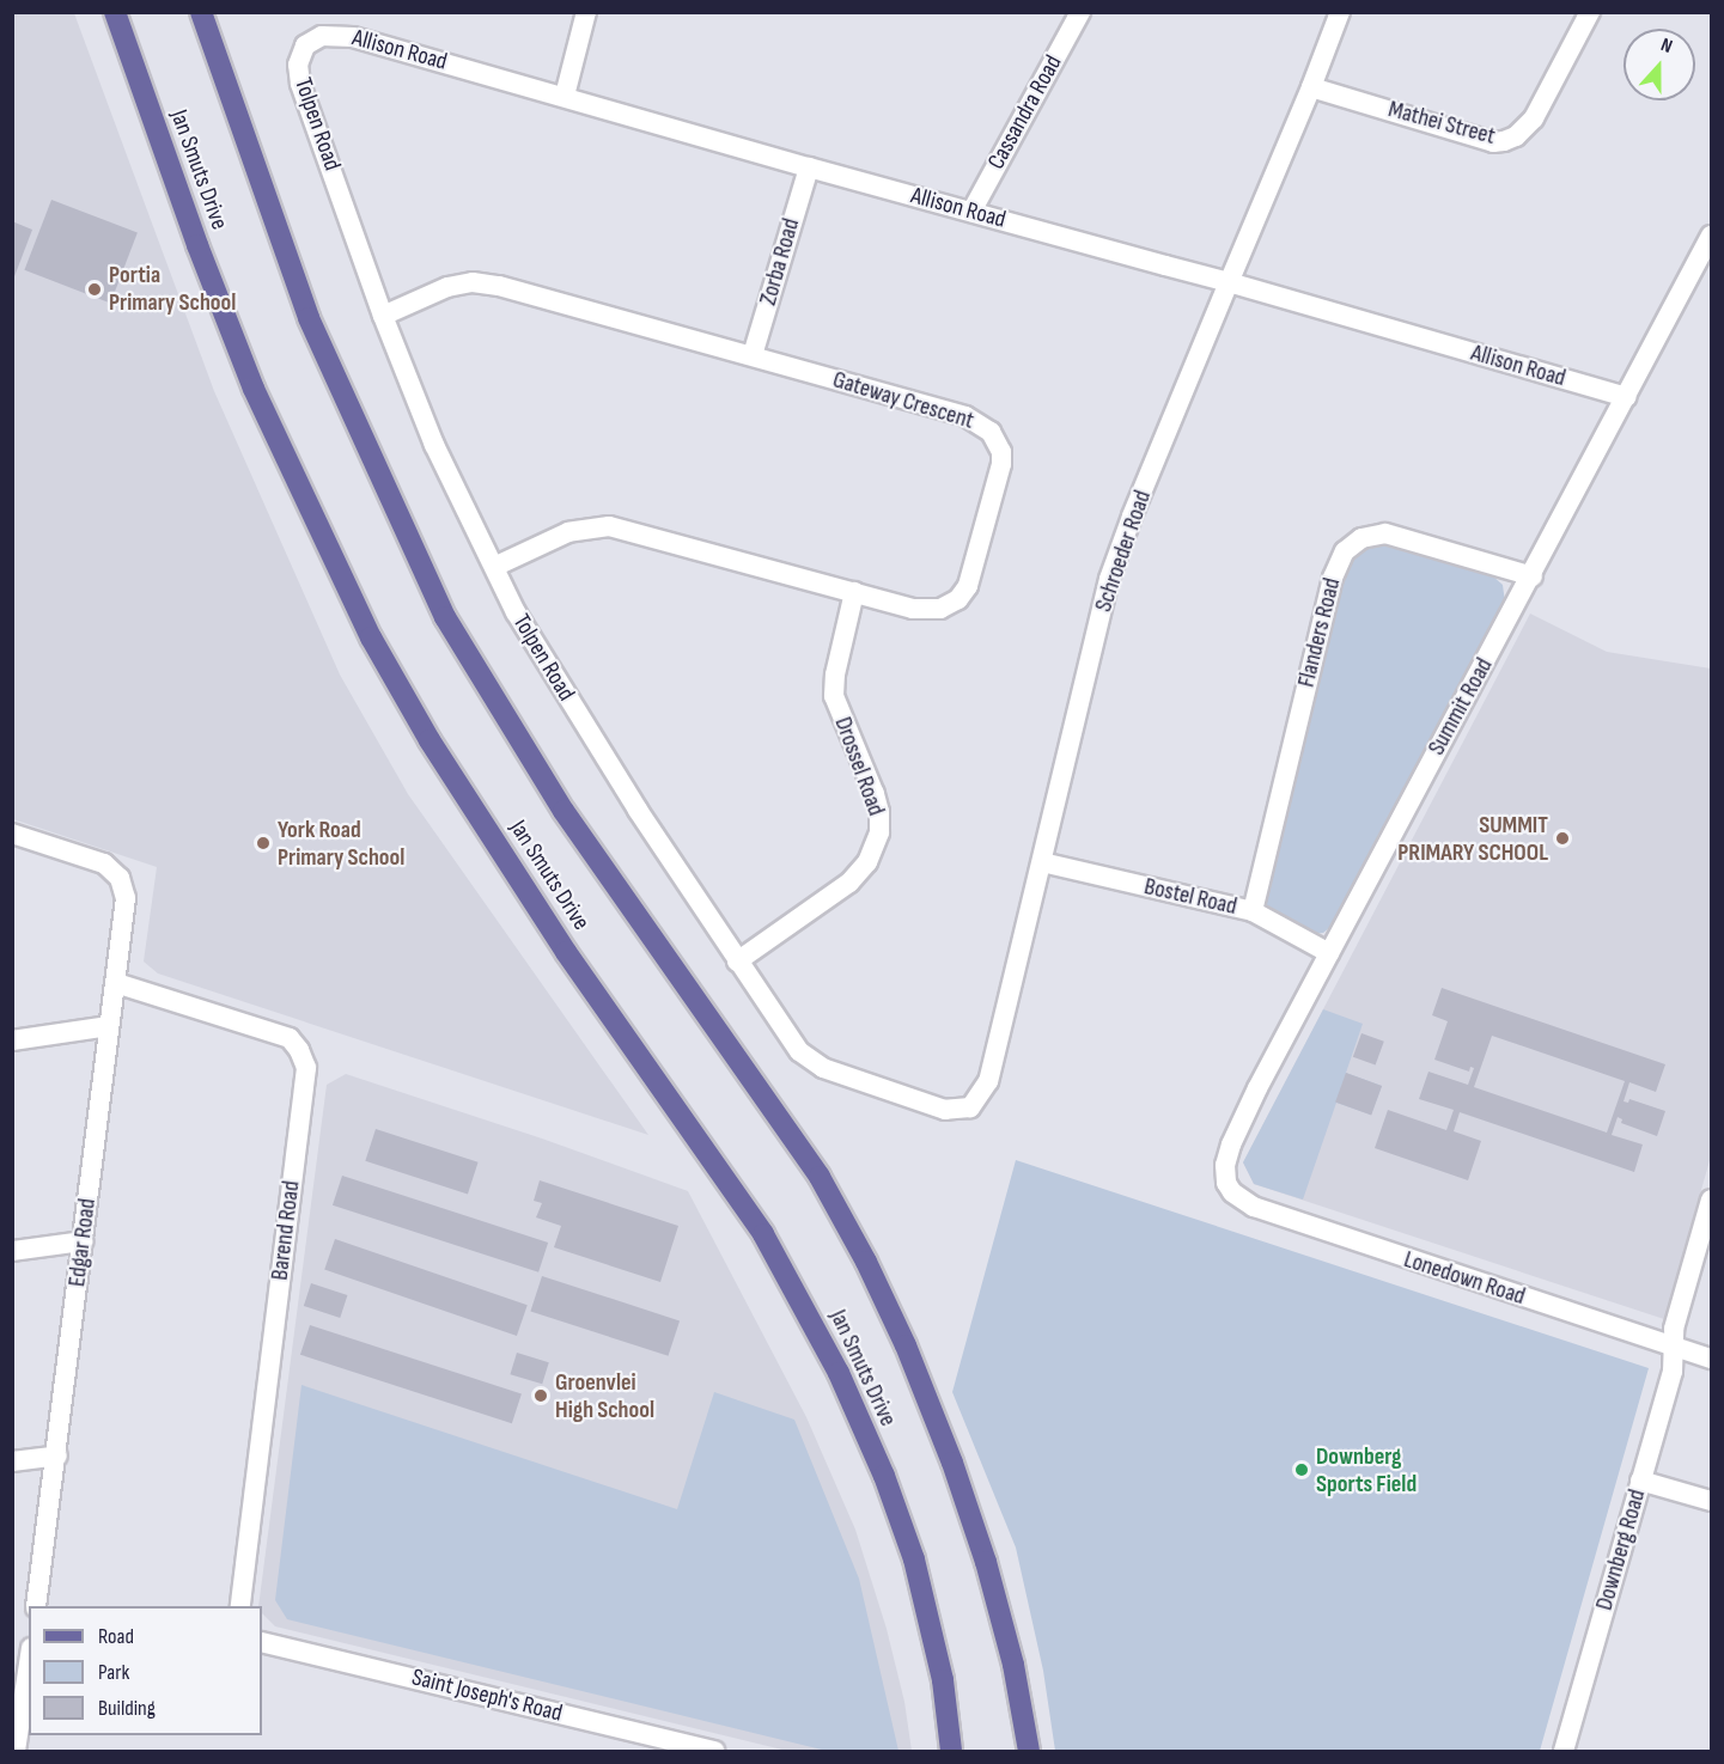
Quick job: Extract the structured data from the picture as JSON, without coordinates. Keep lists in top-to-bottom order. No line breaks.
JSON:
{"streets":{"main road":["Jan Smuts Drive"],"street":["Allison Road","Cassandra Road","Mathei Street","Tolpen Road","Zorba Road","Gateway Crescent","Schroeder Road","Flanders Road","Summit Road","Drossel Road","Bostel Road","Barend Road","Edgar Road","Lonedown Road","Downberg Road","Saint Joseph's Road"]},"crossings":[["Allison Road","Cassandra Road"],["Allison Road","Tolpen Road"],["Allison Road","Zorba Road"],["Allison Road","Schroeder Road"],["Allison Road","Summit Road"],["Mathei Street","Schroeder Road"],["Tolpen Road","Gateway Crescent"],["Tolpen Road","Schroeder Road"],["Tolpen Road","Drossel Road"],["Zorba Road","Gateway Crescent"],["Gateway Crescent","Drossel Road"],["Schroeder Road","Bostel Road"],["Flanders Road","Summit Road"],["Flanders Road","Bostel Road"],["Summit Road","Bostel Road"],["Summit Road","Lonedown Road"],["Barend Road","Edgar Road"],["Lonedown Road","Downberg Road"]],"places":["Portia Primary School","SUMMIT PRIMARY SCHOOL","York Road Primary School","Groenvlei High School","Downberg Sports Field"],"legend":["Road","Park","Building"],"north":"top"}
